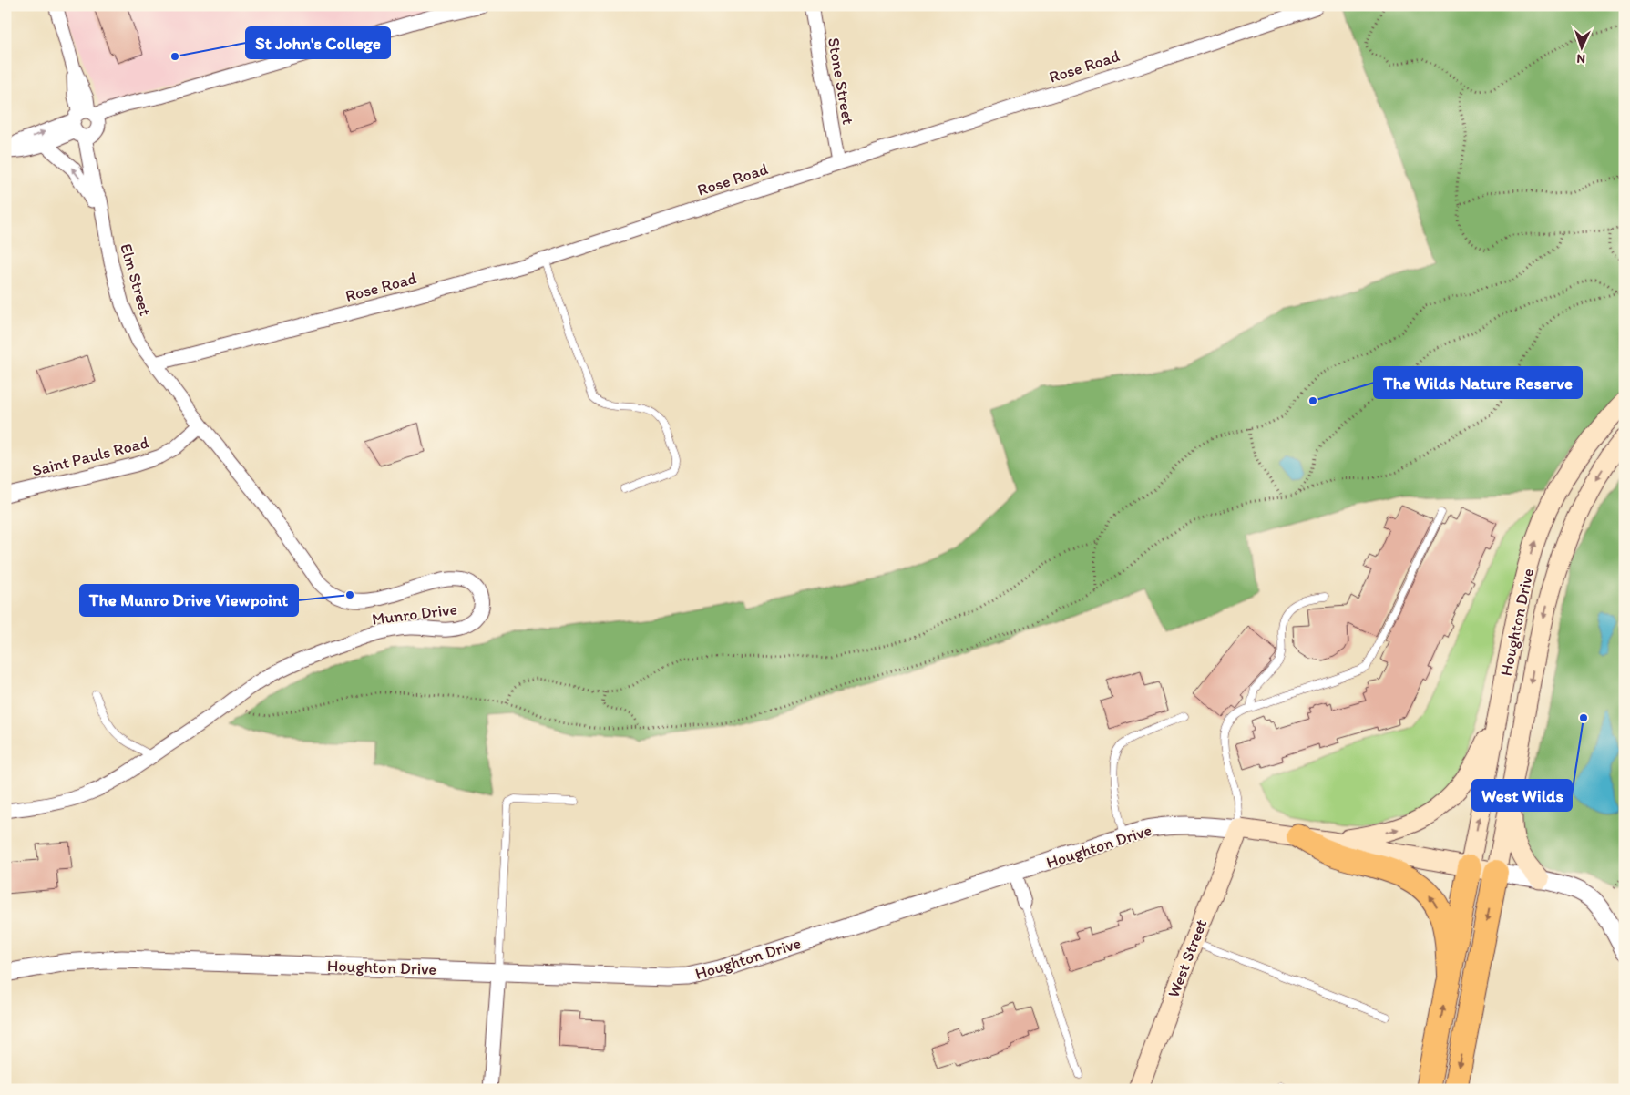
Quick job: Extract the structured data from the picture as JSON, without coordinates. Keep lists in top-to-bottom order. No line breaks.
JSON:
{"streets":{"main road":["Houghton Drive","West Street"],"street":["Rose Road","Stone Street","Elm Street","Saint Pauls Road","Munro Drive"]},"crossings":[["Rose Road","Stone Street"],["Rose Road","Elm Street"],["Rose Road","Munro Drive"],["Elm Street","Munro Drive"],["Saint Pauls Road","Munro Drive"],["Houghton Drive","West Street"]],"places":["St John's College","The Wilds Nature Reserve","The Munro Drive Viewpoint","West Wilds"],"north":"bottom"}
